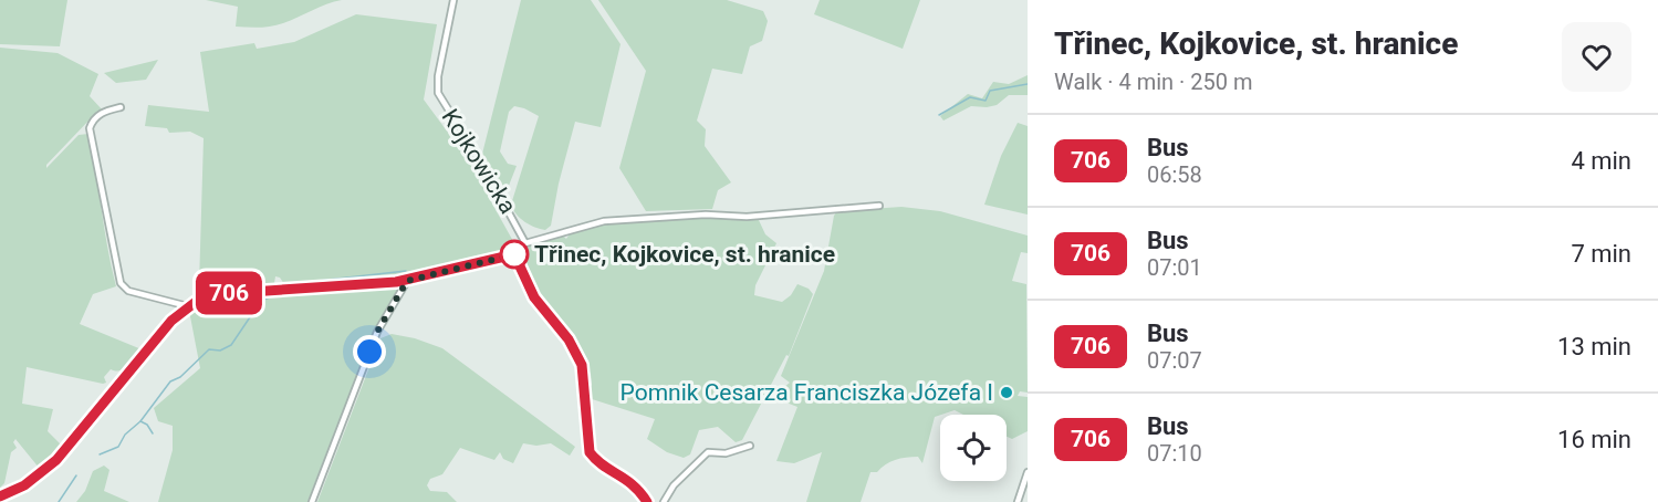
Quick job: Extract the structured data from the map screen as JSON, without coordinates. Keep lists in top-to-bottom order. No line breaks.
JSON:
{"streets":{"street":["Kojkowicka"]},"places":["Třinec, Kojkovice, st. hranice","Pomnik Cesarza Franciszka Józefa I"],"lines":["bus line 706"],"page":{"on_map":"706","heading":["Třinec, Kojkovice, st. hranice","Walk · 4 min · 250 m"],"list":[{"mark":"706","name":"Bus","note":"06:58","value":"4 min"},{"mark":"706","name":"Bus","note":"07:01","value":"7 min"},{"mark":"706","name":"Bus","note":"07:07","value":"13 min"},{"mark":"706","name":"Bus","note":"07:10","value":"16 min"}]}}
